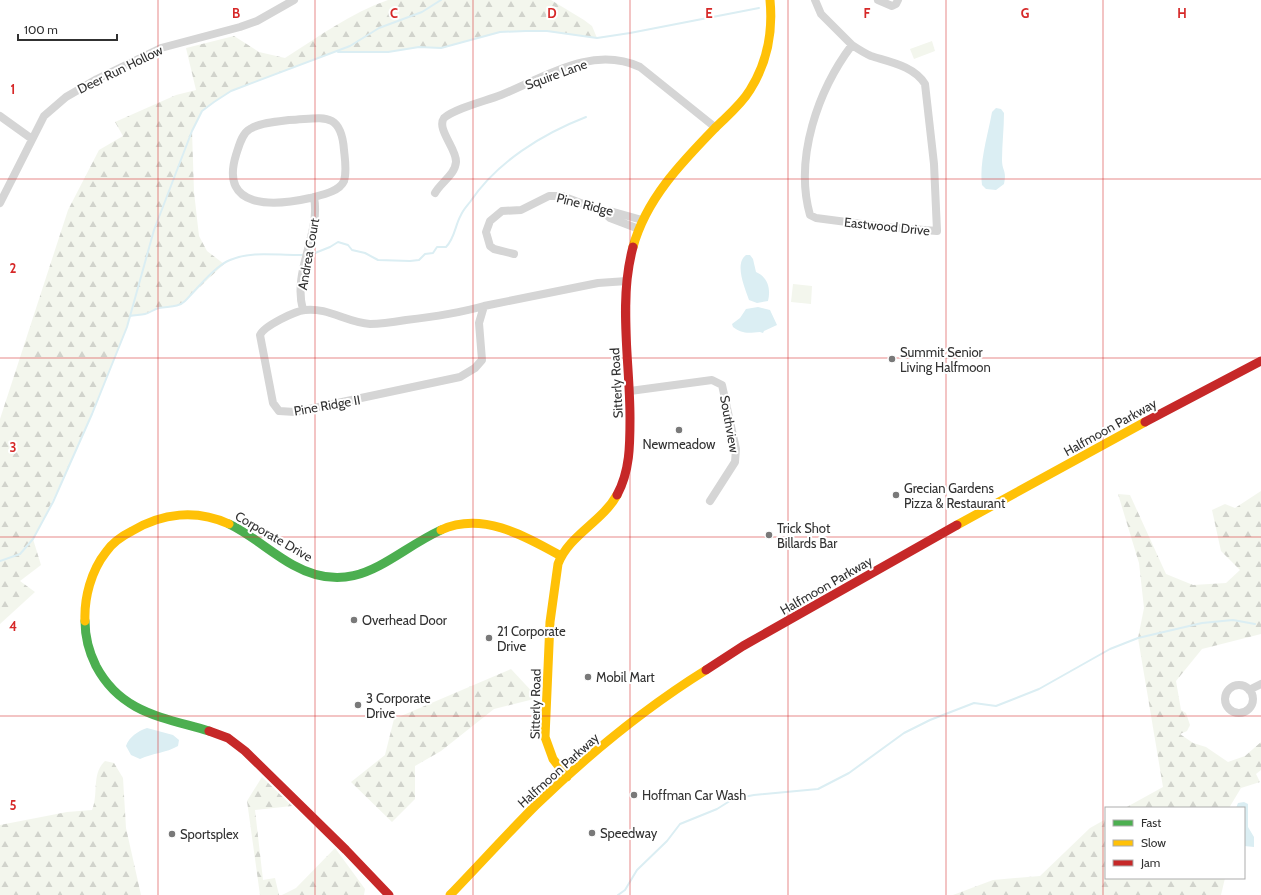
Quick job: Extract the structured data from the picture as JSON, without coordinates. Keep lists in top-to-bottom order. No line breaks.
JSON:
{"streets":{"street":["Deer Run Hollow","Squire Lane","Pine Ridge","Eastwood Drive","Andrea Court","Sitterly Road","Pine Ridge II","Southview","Halfmoon Parkway","Corporate Drive"]},"crossings":[["Squire Lane","Sitterly Road"],["Pine Ridge","Sitterly Road"],["Andrea Court","Pine Ridge II"],["Sitterly Road","Southview"],["Sitterly Road","Halfmoon Parkway"],["Sitterly Road","Corporate Drive"]],"places":["Summit Senior Living Halfmoon","Newmeadow","Grecian Gardens Pizza & Restaurant","Trick Shot Billards Bar","Overhead Door","21 Corporate Drive","Mobil Mart","3 Corporate Drive","Hoffman Car Wash","Speedway","Sportsplex"],"legend":["Fast","Slow","Jam"],"scale_bar":"100 m","grid":{"columns":["B","C","D","E","F","G","H"],"rows":["1","2","3","4","5"]}}
